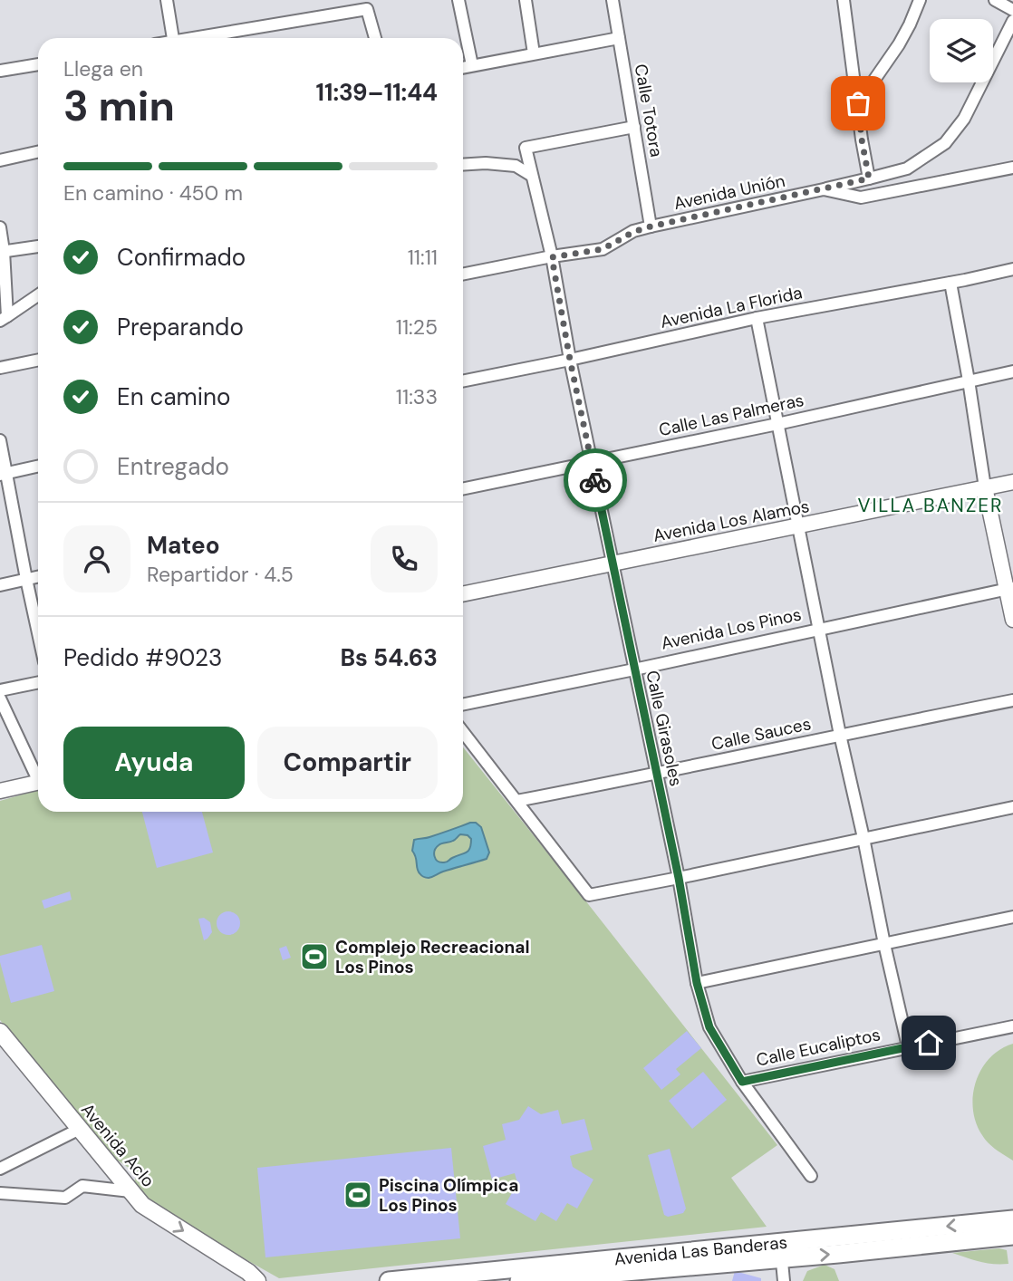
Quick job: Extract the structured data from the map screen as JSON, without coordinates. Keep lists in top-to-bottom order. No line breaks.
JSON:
{"streets":{"main road":["Avenida Aclo","Avenida Las Banderas"],"street":["Calle Totora","Avenida Unión","Avenida La Florida","Calle Las Palmeras","Avenida Los Alamos","Avenida Los Pinos","Calle Girasoles","Calle Sauces","Calle Eucaliptos"]},"crossings":[["Calle Totora","Avenida Unión"],["Calle Totora","Calle Girasoles"],["Avenida Unión","Calle Girasoles"],["Avenida La Florida","Calle Girasoles"],["Calle Las Palmeras","Calle Girasoles"],["Avenida Los Alamos","Calle Girasoles"],["Avenida Los Pinos","Calle Girasoles"],["Calle Girasoles","Calle Sauces"],["Calle Girasoles","Calle Eucaliptos"]],"one_way":["Avenida Aclo"],"districts":["VILLA BANZER"],"places":{"sports":["Complejo Recreacional Los Pinos","Piscina Olímpica Los Pinos"]},"page":{"heading":["3 min","Llega en","11:39–11:44"],"panel":["Mateo","Repartidor · 4.5","Pedido #9023","Bs 54.63"],"bar":"En camino · 450 m","list":[["Confirmado","11:11"],["Preparando","11:25"],["En camino","11:33"],"Entregado"],"buttons":["Ayuda","Compartir"]}}
